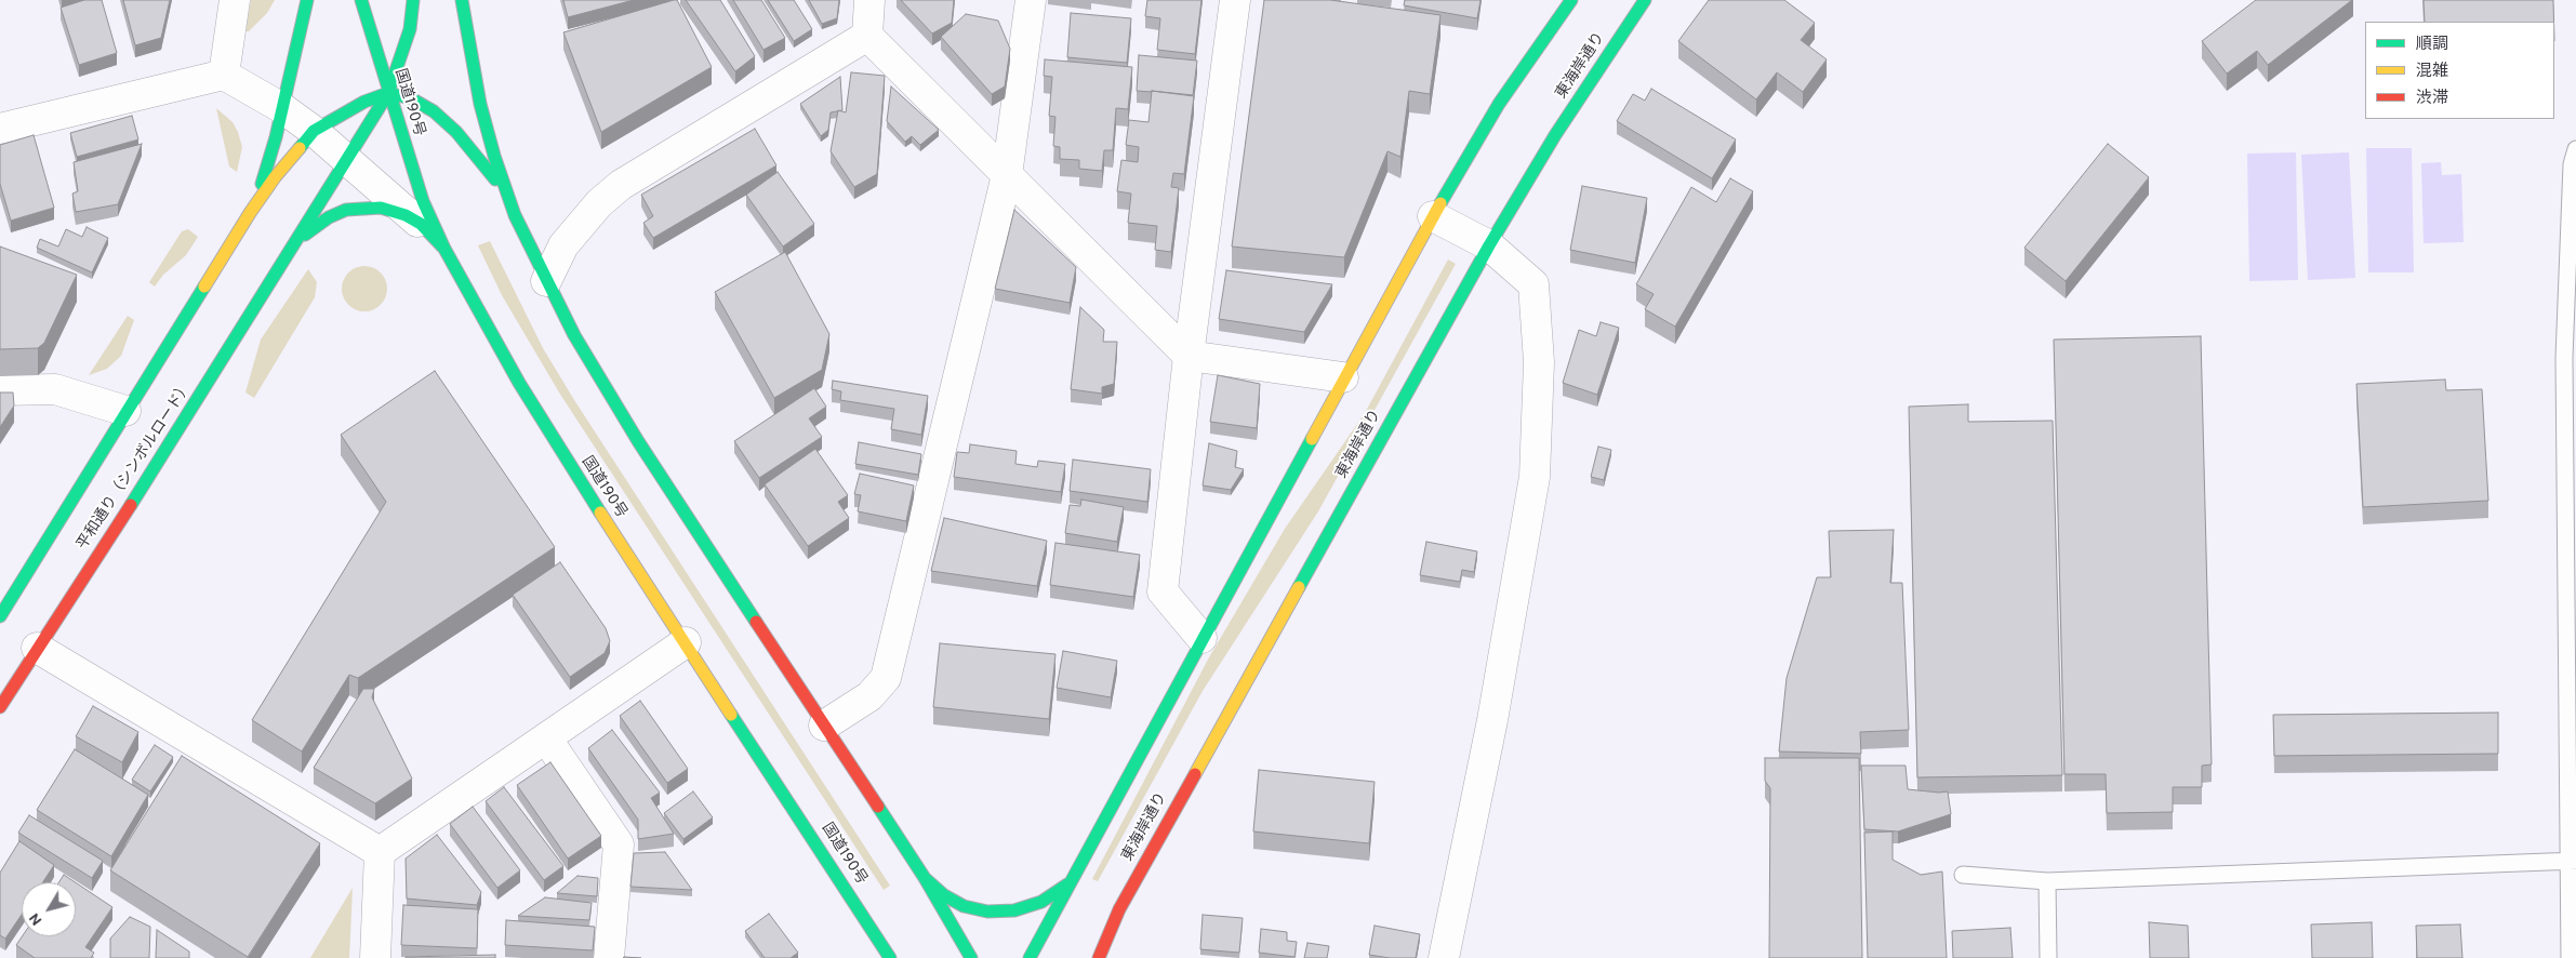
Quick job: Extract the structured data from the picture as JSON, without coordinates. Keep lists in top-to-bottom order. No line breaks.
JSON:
{"streets":{"main road":["東海岸通り","国道190号","平和通り（シンボルロード）"]},"crossings":[["国道190号","平和通り（シンボルロード）"]],"legend":["順調","混雑","渋滞"],"north":"bottom left"}
